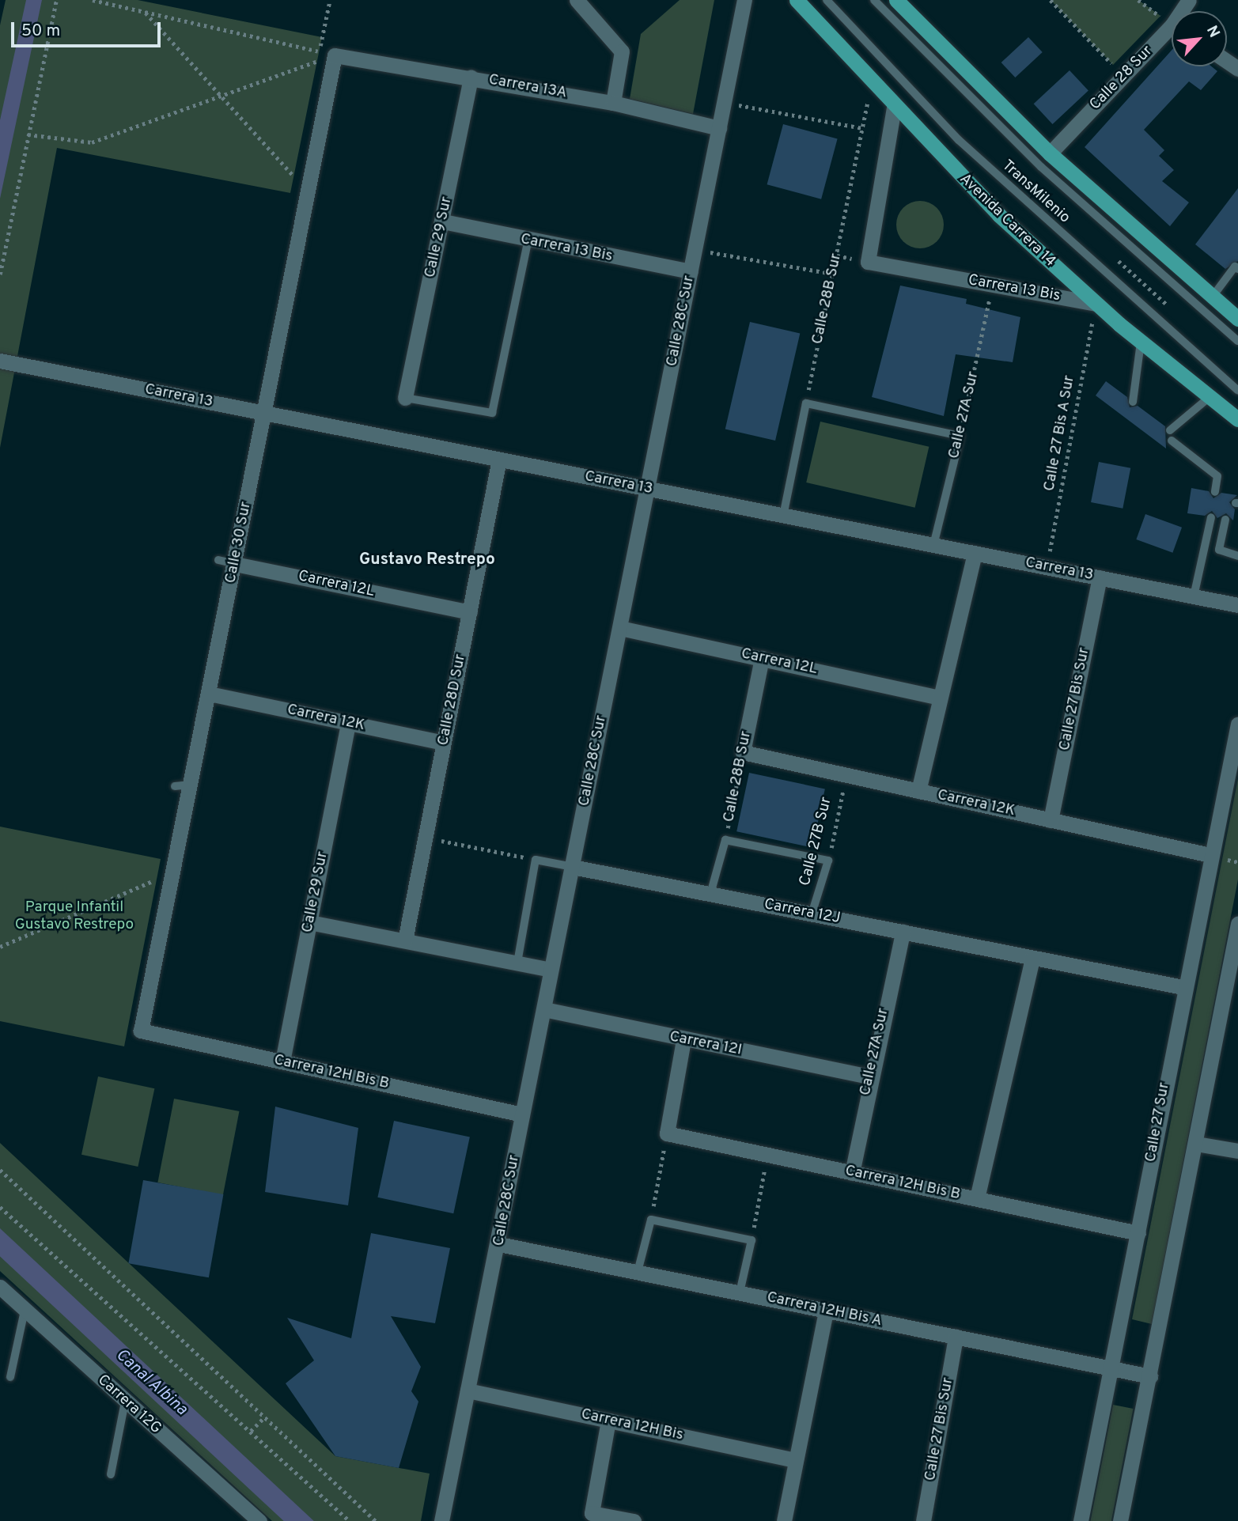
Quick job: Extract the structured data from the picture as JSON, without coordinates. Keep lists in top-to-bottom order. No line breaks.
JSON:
{"streets":{"main road":["Avenida Carrera 14"],"street":["Calle 28 Sur","Carrera 13A","Calle 29 Sur","Carrera 13 Bis","Calle 28B Sur","Calle 28C Sur","Carrera 13","Calle 27A Sur","Calle 30 Sur","Carrera 12L","Calle 27 Bis Sur","Calle 28D Sur","Carrera 12K","Carrera 12J","Carrera 12I","Carrera 12H Bis B","Calle 27 Sur","Carrera 12H Bis A","Carrera 12G","Carrera 12H Bis"],"lane":["TransMilenio","Calle 27B Sur"],"path":["Calle 27 Bis A Sur"]},"crossings":[["Carrera 13A","Calle 29 Sur"],["Carrera 13A","Calle 28C Sur"],["Carrera 13A","Calle 30 Sur"],["Avenida Carrera 14","Carrera 13 Bis"],["Avenida Carrera 14","Calle 28B Sur"],["Avenida Carrera 14","Calle 27 Bis A Sur"],["Calle 29 Sur","Carrera 13 Bis"],["Calle 29 Sur","Carrera 12K"],["Calle 29 Sur","Carrera 12H Bis B"],["Carrera 13 Bis","Calle 28B Sur"],["Carrera 13 Bis","Calle 28C Sur"],["Carrera 13 Bis","Calle 27A Sur"],["Carrera 13 Bis","Calle 27 Bis A Sur"],["Calle 28B Sur","Carrera 12L"],["Calle 28B Sur","Carrera 12K"],["Calle 28B Sur","Carrera 12J"],["Calle 28C Sur","Carrera 13"],["Calle 28C Sur","Carrera 12L"],["Calle 28C Sur","Carrera 12J"],["Calle 28C Sur","Carrera 12I"],["Calle 28C Sur","Carrera 12H Bis B"],["Calle 28C Sur","Carrera 12H Bis A"],["Calle 28C Sur","Carrera 12H Bis"],["Carrera 13","Calle 27A Sur"],["Carrera 13","Calle 27 Bis A Sur"],["Carrera 13","Calle 30 Sur"],["Carrera 13","Calle 27 Bis Sur"],["Carrera 13","Calle 28D Sur"],["Calle 27A Sur","Carrera 12J"],["Calle 27A Sur","Carrera 12I"],["Calle 27A Sur","Carrera 12H Bis B"],["Calle 30 Sur","Carrera 12L"],["Calle 30 Sur","Carrera 12K"],["Calle 30 Sur","Carrera 12H Bis B"],["Carrera 12L","Calle 28D Sur"],["Calle 27 Bis Sur","Carrera 12K"],["Calle 27 Bis Sur","Carrera 12H Bis A"],["Calle 28D Sur","Carrera 12K"],["Carrera 12K","Calle 27B Sur"],["Carrera 12K","Calle 27 Sur"],["Calle 27B Sur","Carrera 12J"],["Carrera 12J","Calle 27 Sur"],["Carrera 12H Bis B","Calle 27 Sur"],["Calle 27 Sur","Carrera 12H Bis A"]],"districts":["Gustavo Restrepo"],"water":["Canal Albina"],"parks":["Parque Infantil Gustavo Restrepo"],"scale_bar":"50 m","north":"top right"}
